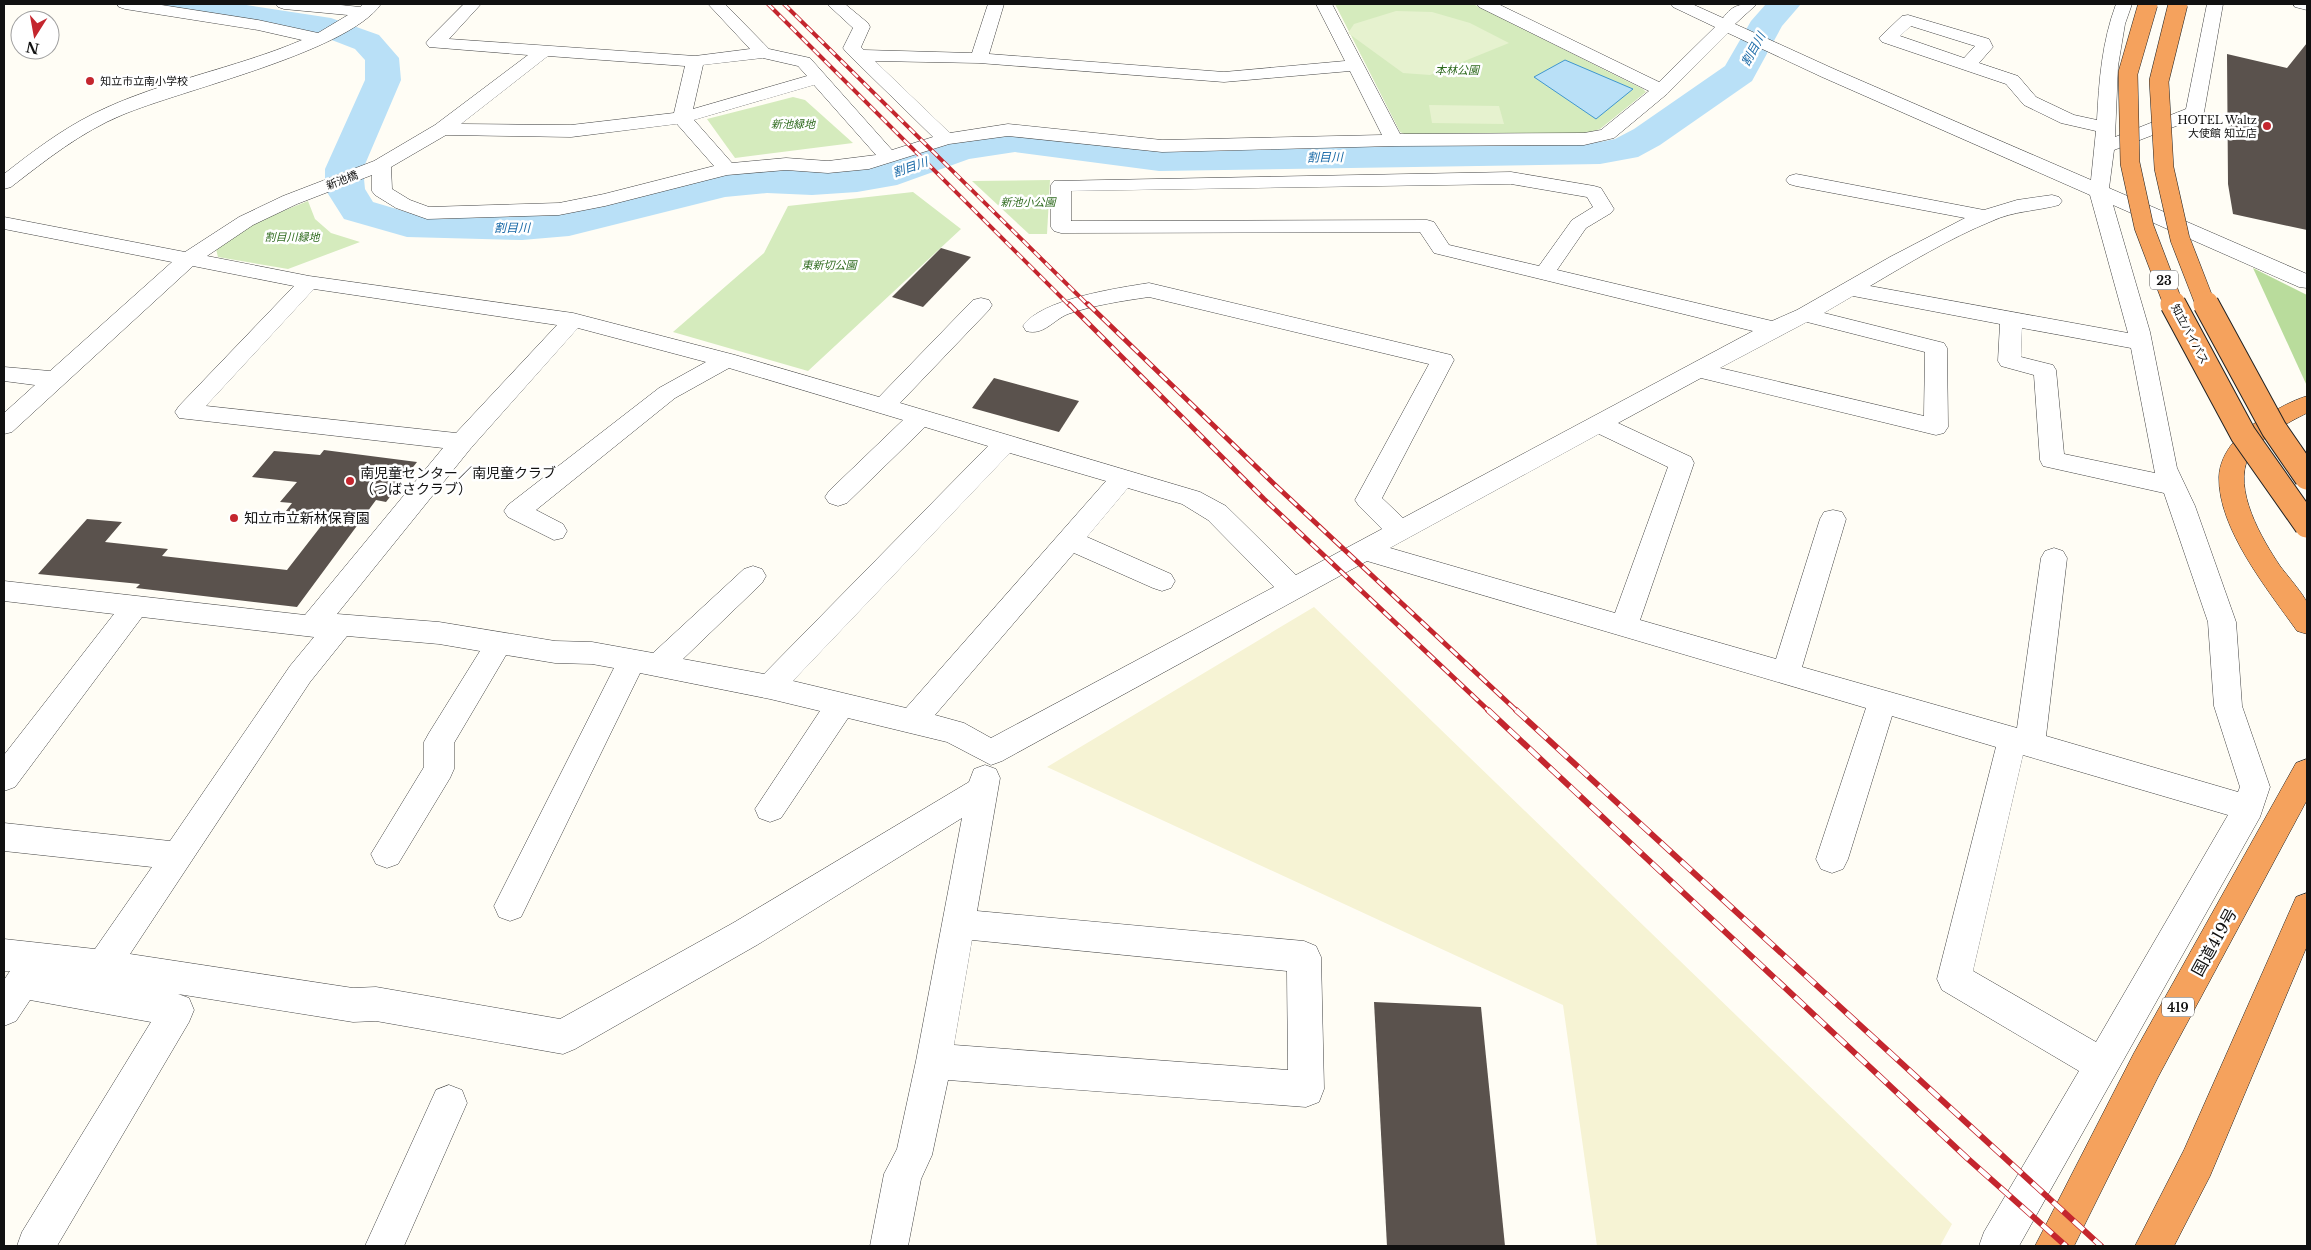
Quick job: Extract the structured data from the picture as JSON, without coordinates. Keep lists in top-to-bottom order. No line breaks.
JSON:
{"streets":{"highway":["23","知立バイパス","国道419号","419"],"street":["新池橋"]},"water":["割目川"],"parks":["本林公園","新池緑地","新池小公園","割目川緑地","東新切公園"],"places":["知立市立南小学校","HOTEL Waltz 大使館 知立店","南児童センター／南児童クラブ （つばさクラブ）","知立市立新林保育園"],"north":"bottom"}
